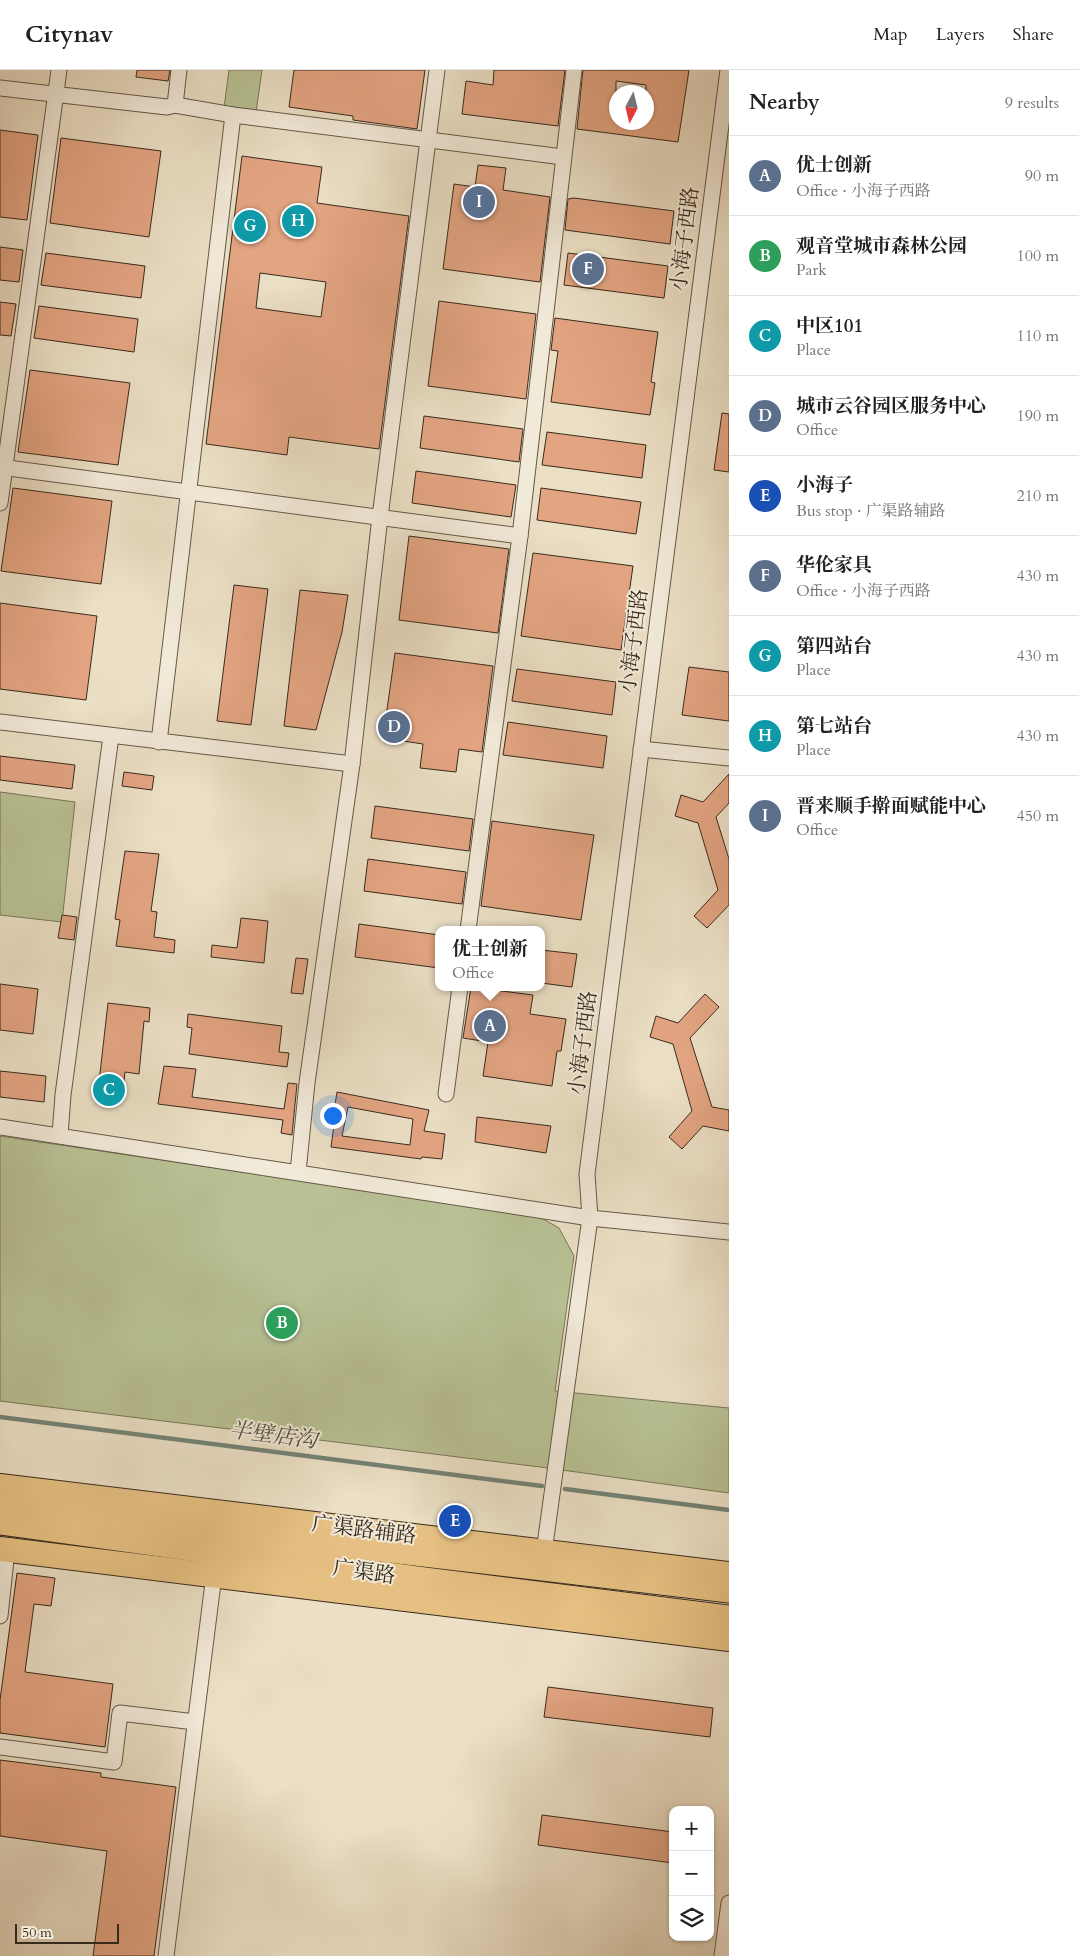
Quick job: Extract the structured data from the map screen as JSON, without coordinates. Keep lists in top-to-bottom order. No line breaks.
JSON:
{"streets":{"highway":["广渠路"],"main road":["广渠路辅路"],"street":["小海子西路"]},"crossings":[["小海子西路","广渠路辅路"]],"water":["半壁店沟"],"scale_bar":"50 m","north":"bottom","page":{"header":"Citynav","nav":["Map","Layers","Share"],"heading":["Nearby","9 results"],"list":[{"mark":"A","name":"优士创新","note":"Office · 小海子西路","value":"90 m"},{"mark":"B","name":"观音堂城市森林公园","note":"Park","value":"100 m"},{"mark":"C","name":"中区101","note":"Place","value":"110 m"},{"mark":"D","name":"城市云谷园区服务中心","note":"Office","value":"190 m"},{"mark":"E","name":"小海子","note":"Bus stop · 广渠路辅路","value":"210 m"},{"mark":"F","name":"华伦家具","note":"Office · 小海子西路","value":"430 m"},{"mark":"G","name":"第四站台","note":"Place","value":"430 m"},{"mark":"H","name":"第七站台","note":"Place","value":"430 m"},{"mark":"I","name":"晋来顺手擀面赋能中心","note":"Office","value":"450 m"}],"pins":["I","H","G","F","D","A","C","B","E"],"popup":["优士创新","Office"],"map_buttons":["+","−"],"scale":"50 m"}}
